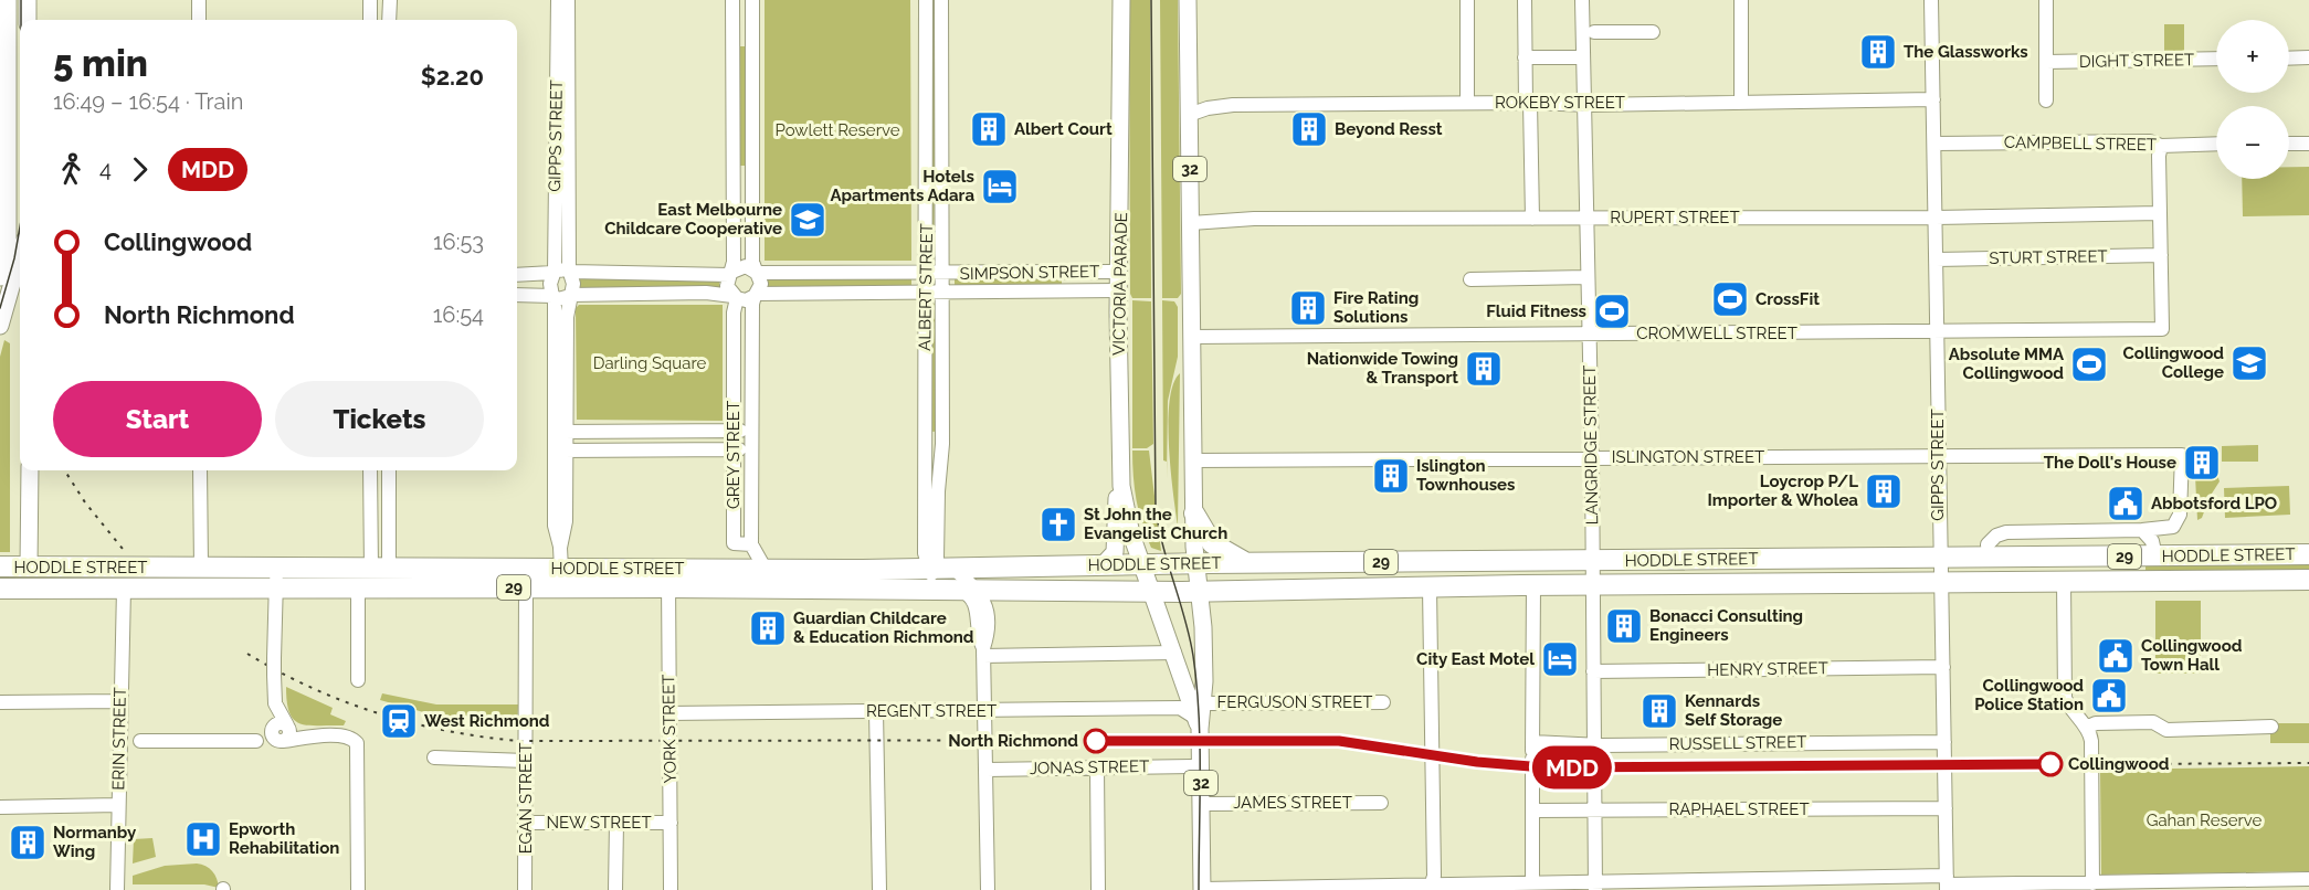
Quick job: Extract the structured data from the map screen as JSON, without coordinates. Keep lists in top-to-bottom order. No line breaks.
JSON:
{"streets":{"highway":["HODDLE STREET","29"],"main road":["32","VICTORIA PARADE"],"street":["DIGHT STREET","ROKEBY STREET","GIPPS STREET","CAMPBELL STREET","RUPERT STREET","STURT STREET","SIMPSON STREET","ALBERT STREET","CROMWELL STREET","LANGRIDGE STREET","GREY STREET","ISLINGTON STREET","HENRY STREET","FERGUSON STREET","REGENT STREET","YORK STREET","ERIN STREET","RUSSELL STREET","JONAS STREET","EGAN STREET","JAMES STREET","RAPHAEL STREET","NEW STREET"]},"crossings":[["ROKEBY STREET","GIPPS STREET"],["ROKEBY STREET","32"],["ROKEBY STREET","LANGRIDGE STREET"],["GIPPS STREET","CAMPBELL STREET"],["GIPPS STREET","RUPERT STREET"],["GIPPS STREET","STURT STREET"],["GIPPS STREET","CROMWELL STREET"],["GIPPS STREET","ISLINGTON STREET"],["GIPPS STREET","HODDLE STREET"],["GIPPS STREET","HENRY STREET"],["GIPPS STREET","RUSSELL STREET"],["GIPPS STREET","RAPHAEL STREET"],["32","RUPERT STREET"],["32","VICTORIA PARADE"],["32","CROMWELL STREET"],["32","ISLINGTON STREET"],["32","HODDLE STREET"],["32","FERGUSON STREET"],["32","REGENT STREET"],["32","JONAS STREET"],["32","JAMES STREET"],["RUPERT STREET","LANGRIDGE STREET"],["STURT STREET","CROMWELL STREET"],["SIMPSON STREET","VICTORIA PARADE"],["SIMPSON STREET","ALBERT STREET"],["VICTORIA PARADE","HODDLE STREET"],["ALBERT STREET","HODDLE STREET"],["CROMWELL STREET","LANGRIDGE STREET"],["LANGRIDGE STREET","ISLINGTON STREET"],["LANGRIDGE STREET","HODDLE STREET"],["LANGRIDGE STREET","HENRY STREET"],["LANGRIDGE STREET","RUSSELL STREET"],["LANGRIDGE STREET","RAPHAEL STREET"],["GREY STREET","HODDLE STREET"],["HODDLE STREET","YORK STREET"],["HODDLE STREET","ERIN STREET"],["HODDLE STREET","EGAN STREET"],["REGENT STREET","YORK STREET"],["YORK STREET","NEW STREET"],["EGAN STREET","NEW STREET"]],"parks":["Powlett Reserve","Darling Square","Gahan Reserve"],"places":{"building":["The Glassworks","Albert Court","Beyond Resst","Fire Rating Solutions","Nationwide Towing & Transport","The Doll's House","Islington Townhouses","Loycrop P/L Importer & Wholea","Bonacci Consulting Engineers","Guardian Childcare & Education Richmond","Kennards Self Storage","Normanby Wing"],"hotel":["Hotels Apartments Adara","City East Motel"],"school or university":["East Melbourne Childcare Cooperative","Collingwood College"],"sports":["CrossFit","Fluid Fitness","Absolute MMA Collingwood"],"public building":["Abbotsford LPO","Collingwood Town Hall","Collingwood Police Station"],"church":["St John the Evangelist Church"],"station":["West Richmond"],"other":["North Richmond","Collingwood"],"hospital":["Epworth Rehabilitation"]},"page":{"on_map":"MDD","map_buttons":["+","−"],"heading":["5 min","16:49 – 16:54 · Train","$2.20"],"legs":["4","MDD"],"list":[{"name":"Collingwood","value":"16:53"},{"name":"North Richmond","value":"16:54"}],"buttons":["Start","Tickets"]}}
